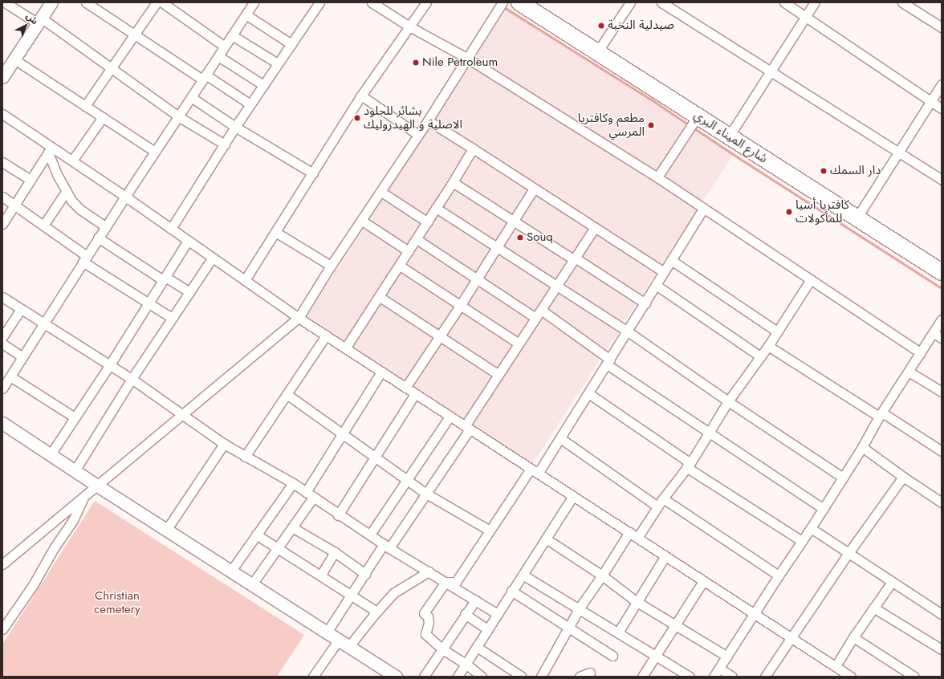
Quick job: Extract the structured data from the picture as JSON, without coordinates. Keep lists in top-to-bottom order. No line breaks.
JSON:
{"streets":{"highway":["شارع الميناء البري"]},"parks":["Christian cemetery"],"places":["صيدلية النخبة","Nile Petroleum","بشائر للجلود الاصلية و الهيدروليك","مطعم وكافتريا المرسي","دار السمك","كافتريا أسيا للمأكولات","Souq"],"north":"top right"}
